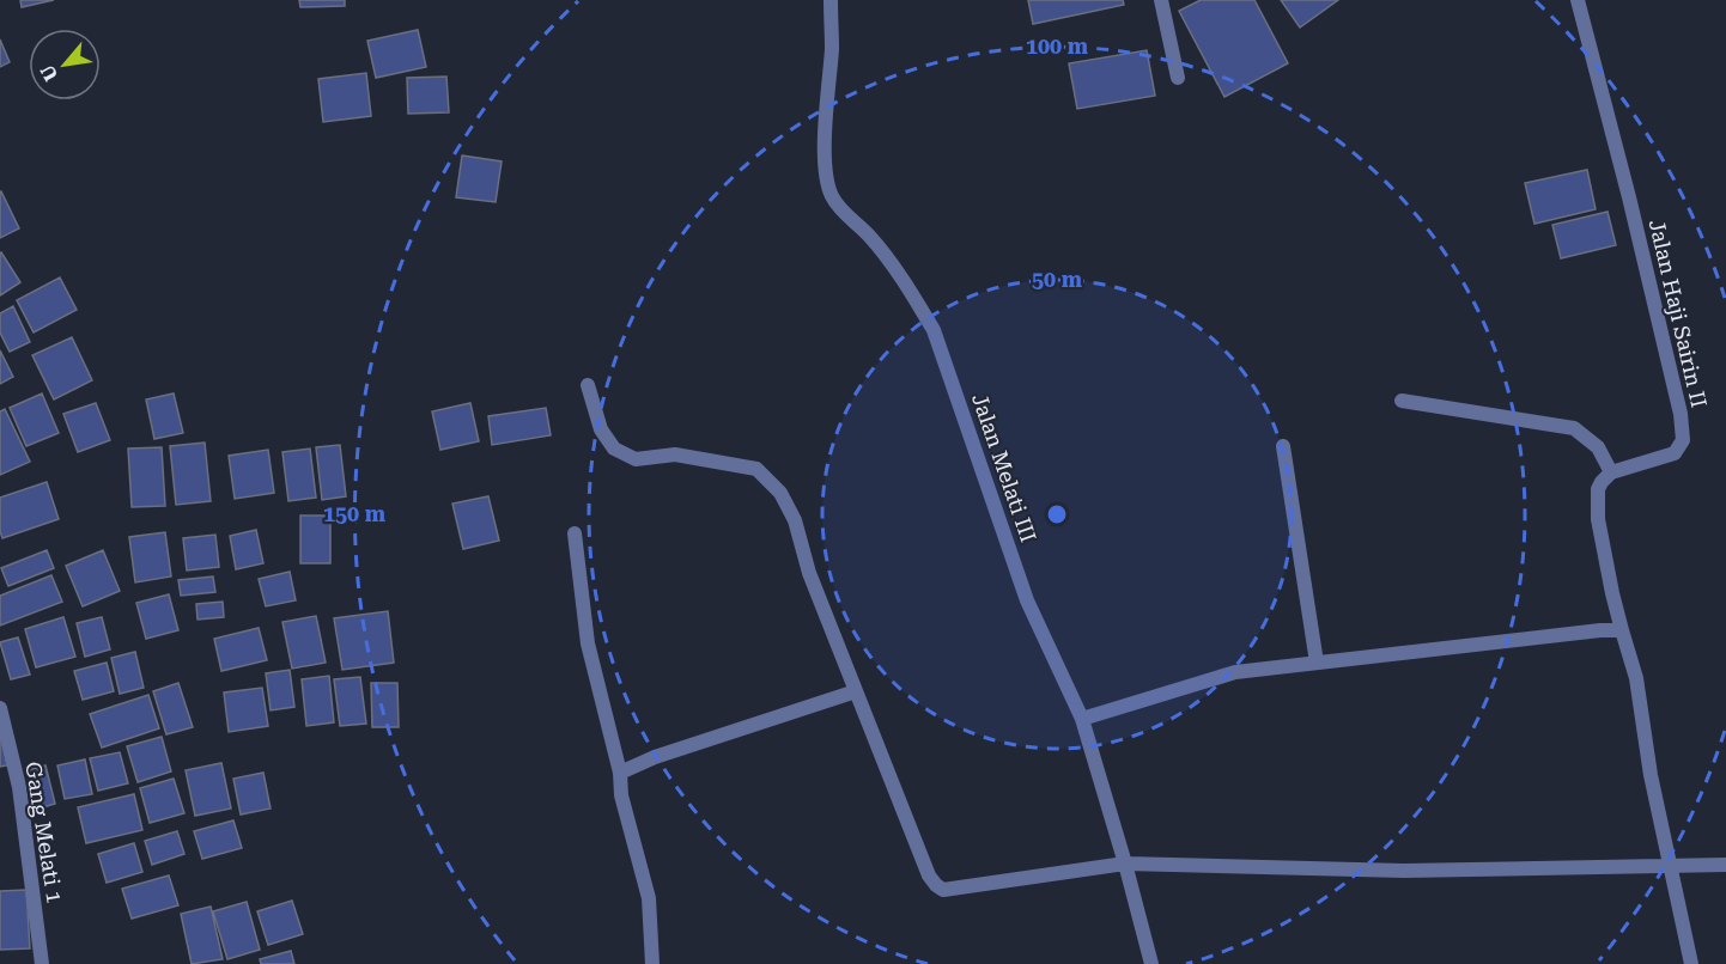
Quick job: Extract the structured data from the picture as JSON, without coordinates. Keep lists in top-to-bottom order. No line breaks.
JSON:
{"streets":{"street":["Jalan Haji Sairin II","Jalan Melati III","Gang Melati 1"]},"north":"bottom left","rings":["100 m","50 m","150 m"]}
